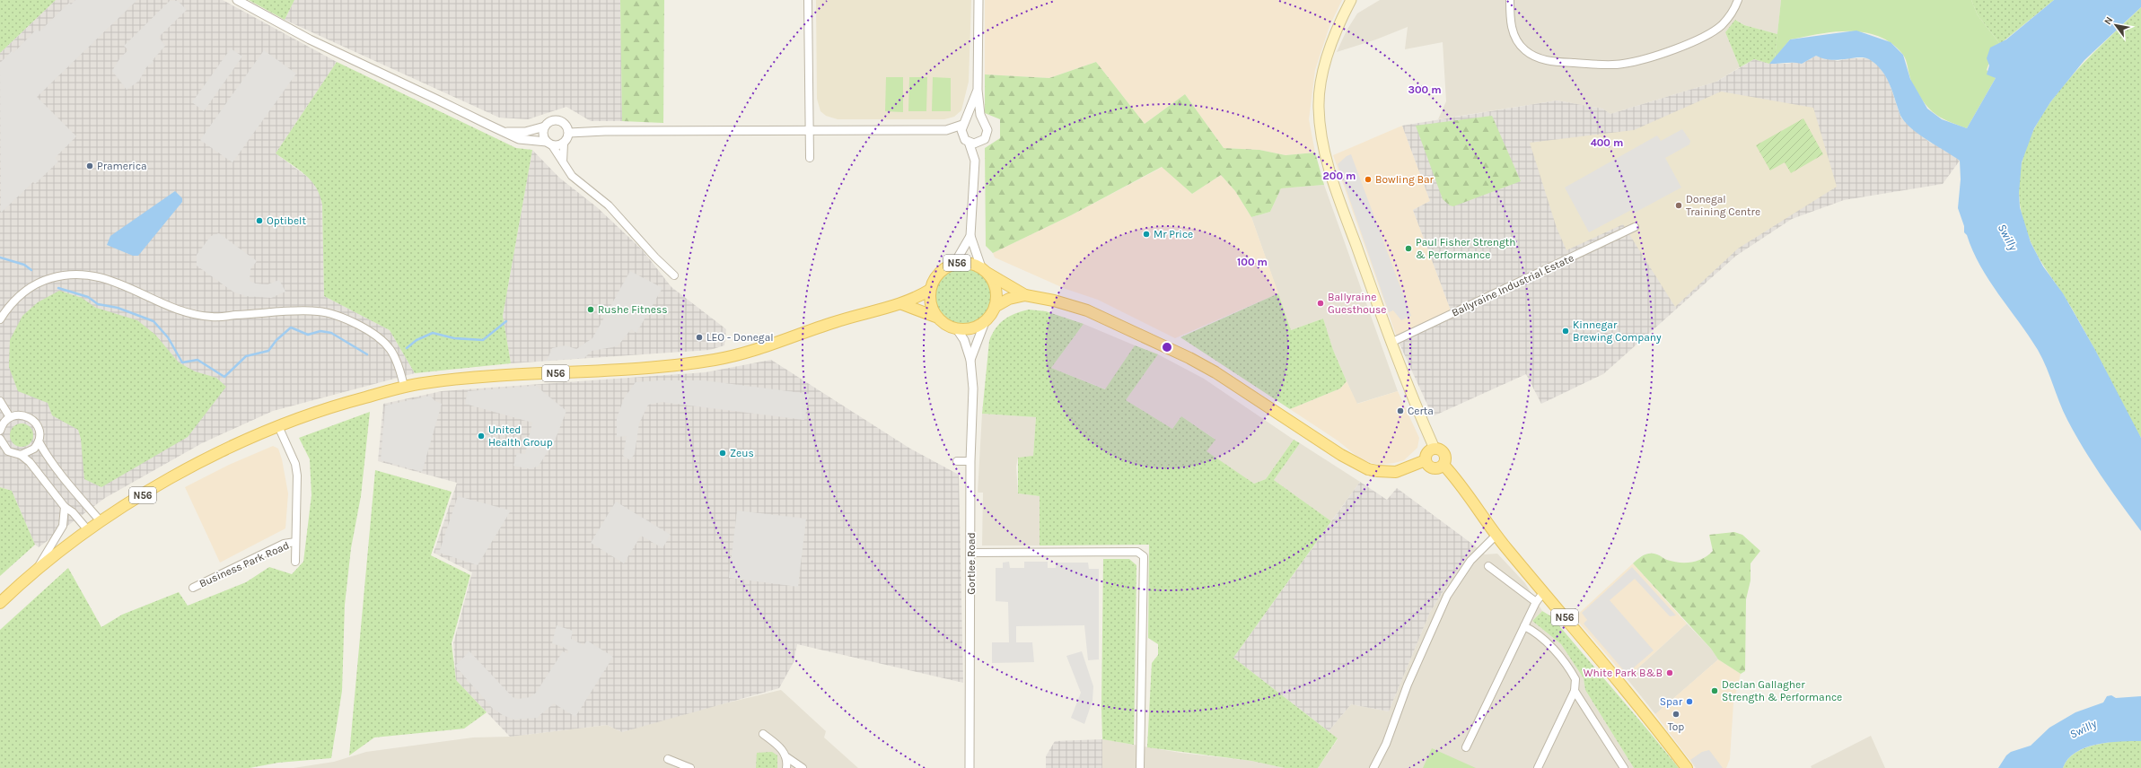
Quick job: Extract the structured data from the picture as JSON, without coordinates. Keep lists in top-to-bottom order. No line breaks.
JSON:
{"streets":{"main road":["N56"],"street":["Ballyraine Industrial Estate","Gortlee Road","Business Park Road"]},"crossings":[["N56","Gortlee Road"]],"water":["Swilly"],"places":["Pramerica","Bowling Bar","Donegal Training Centre","Optibelt","Mr Price","Paul Fisher Strength & Performance","Ballyraine Guesthouse","Rushe Fitness","Kinnegar Brewing Company","LEO - Donegal","Certa","United Health Group","Zeus","White Park B&B","Declan Gallagher Strength & Performance","Spar","Top"],"north":"top left","rings":["300 m","400 m","200 m","100 m"]}
